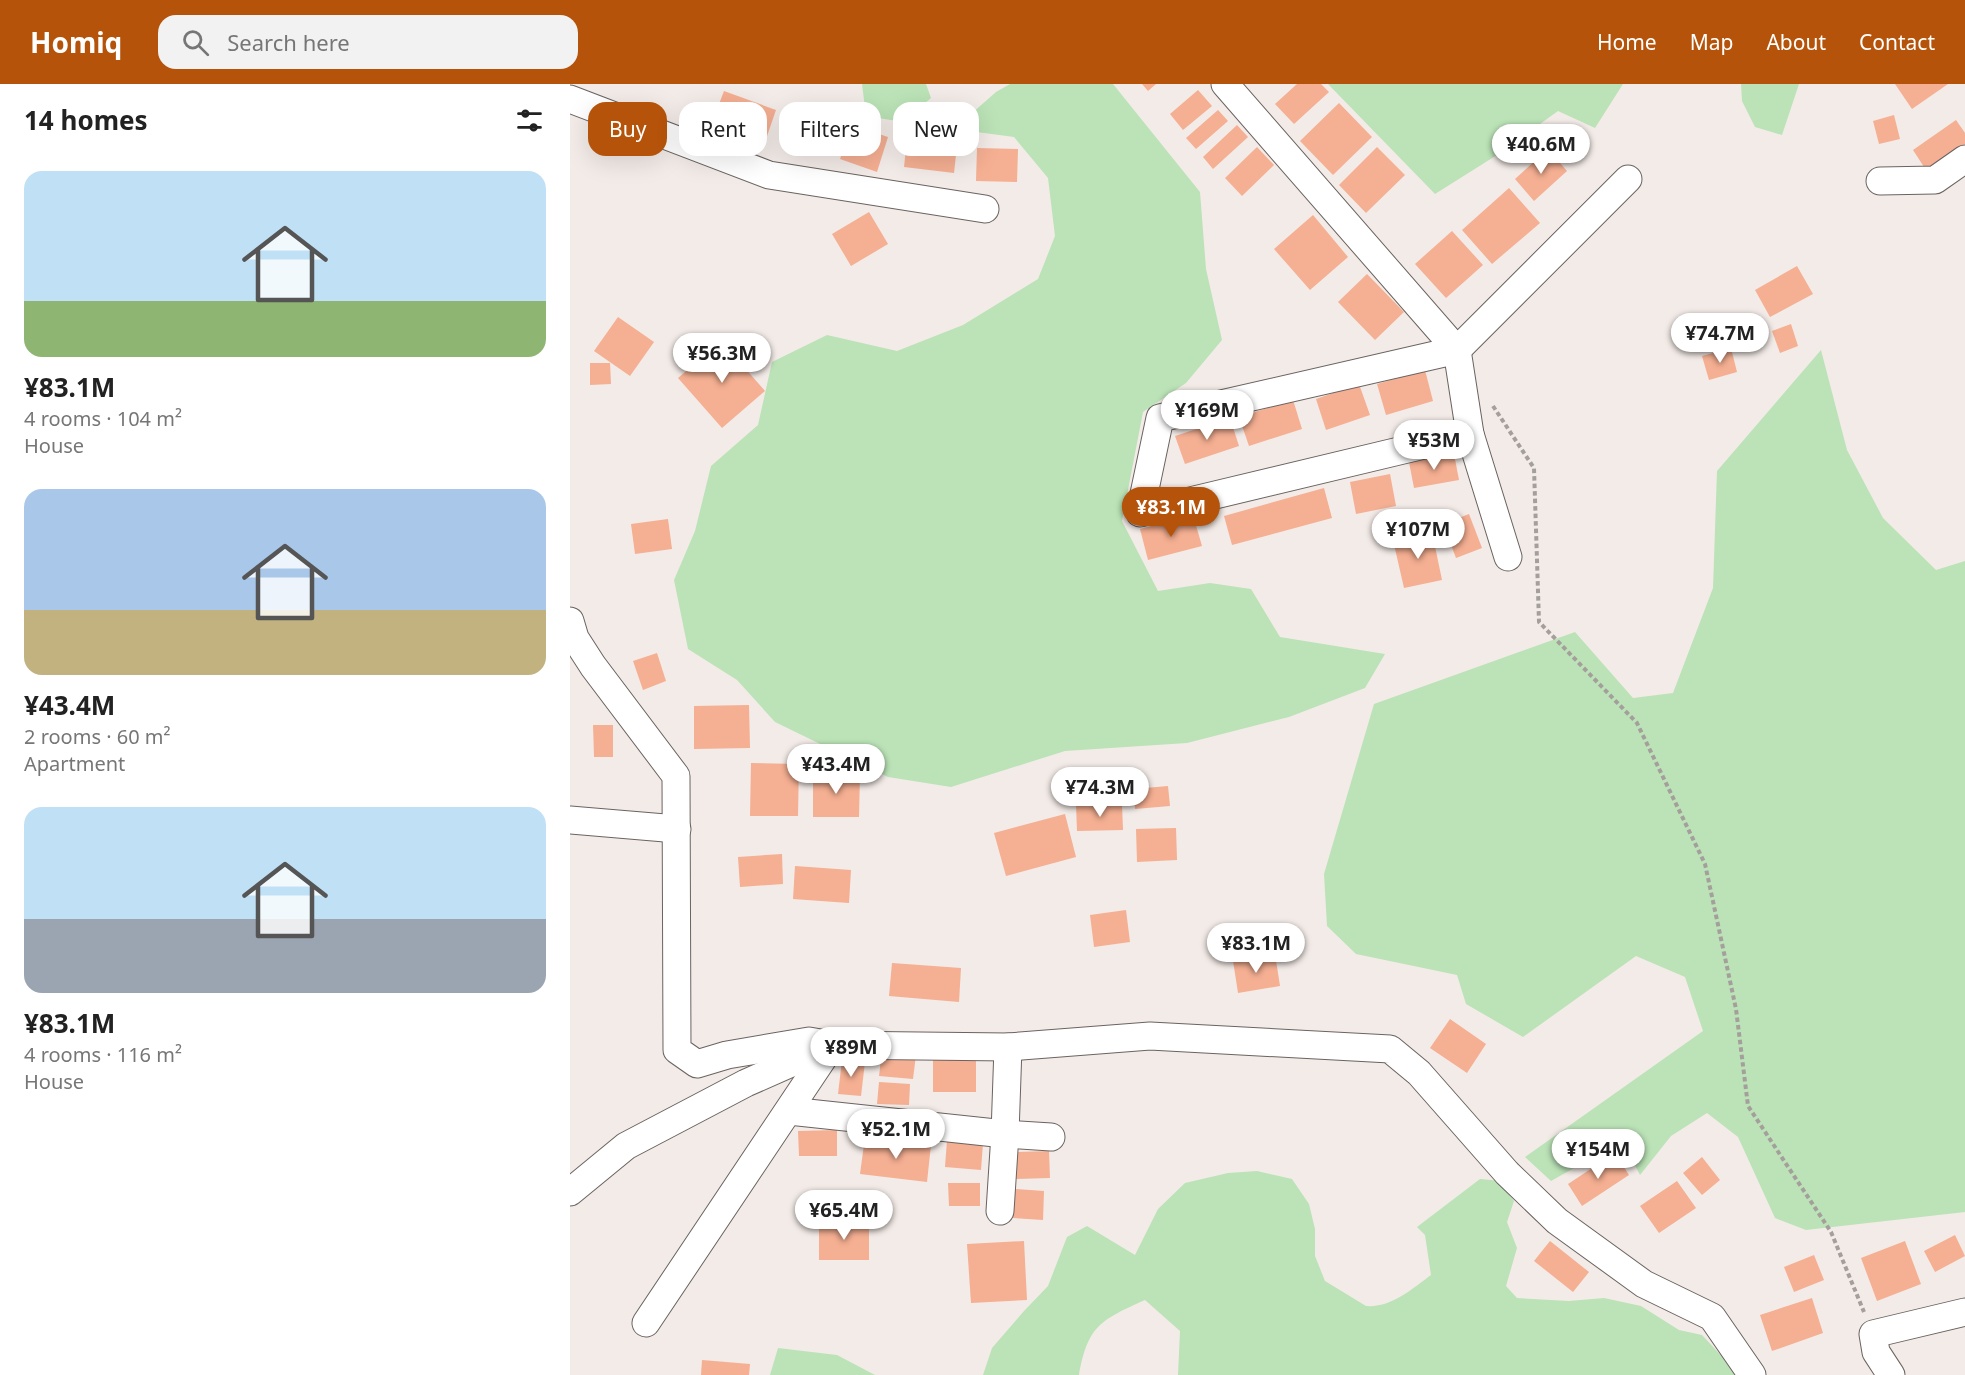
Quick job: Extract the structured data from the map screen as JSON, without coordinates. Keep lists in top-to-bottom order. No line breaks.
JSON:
{"page":{"header":"Homiq","search":"Search here","nav":["Home","Map","About","Contact"],"heading":"14 homes","chip":["Buy","Rent","Filters","New"],"price":["¥40.6M","¥74.7M","¥56.3M","¥169M","¥53M","¥83.1M","¥107M","¥43.4M","¥74.3M","¥83.1M","¥89M","¥52.1M","¥154M","¥65.4M"],"list":[{"name":"¥83.1M","note":"4 rooms · 104 m² · House"},{"name":"¥43.4M","note":"2 rooms · 60 m² · Apartment"},{"name":"¥83.1M","note":"4 rooms · 116 m² · House"}]}}
